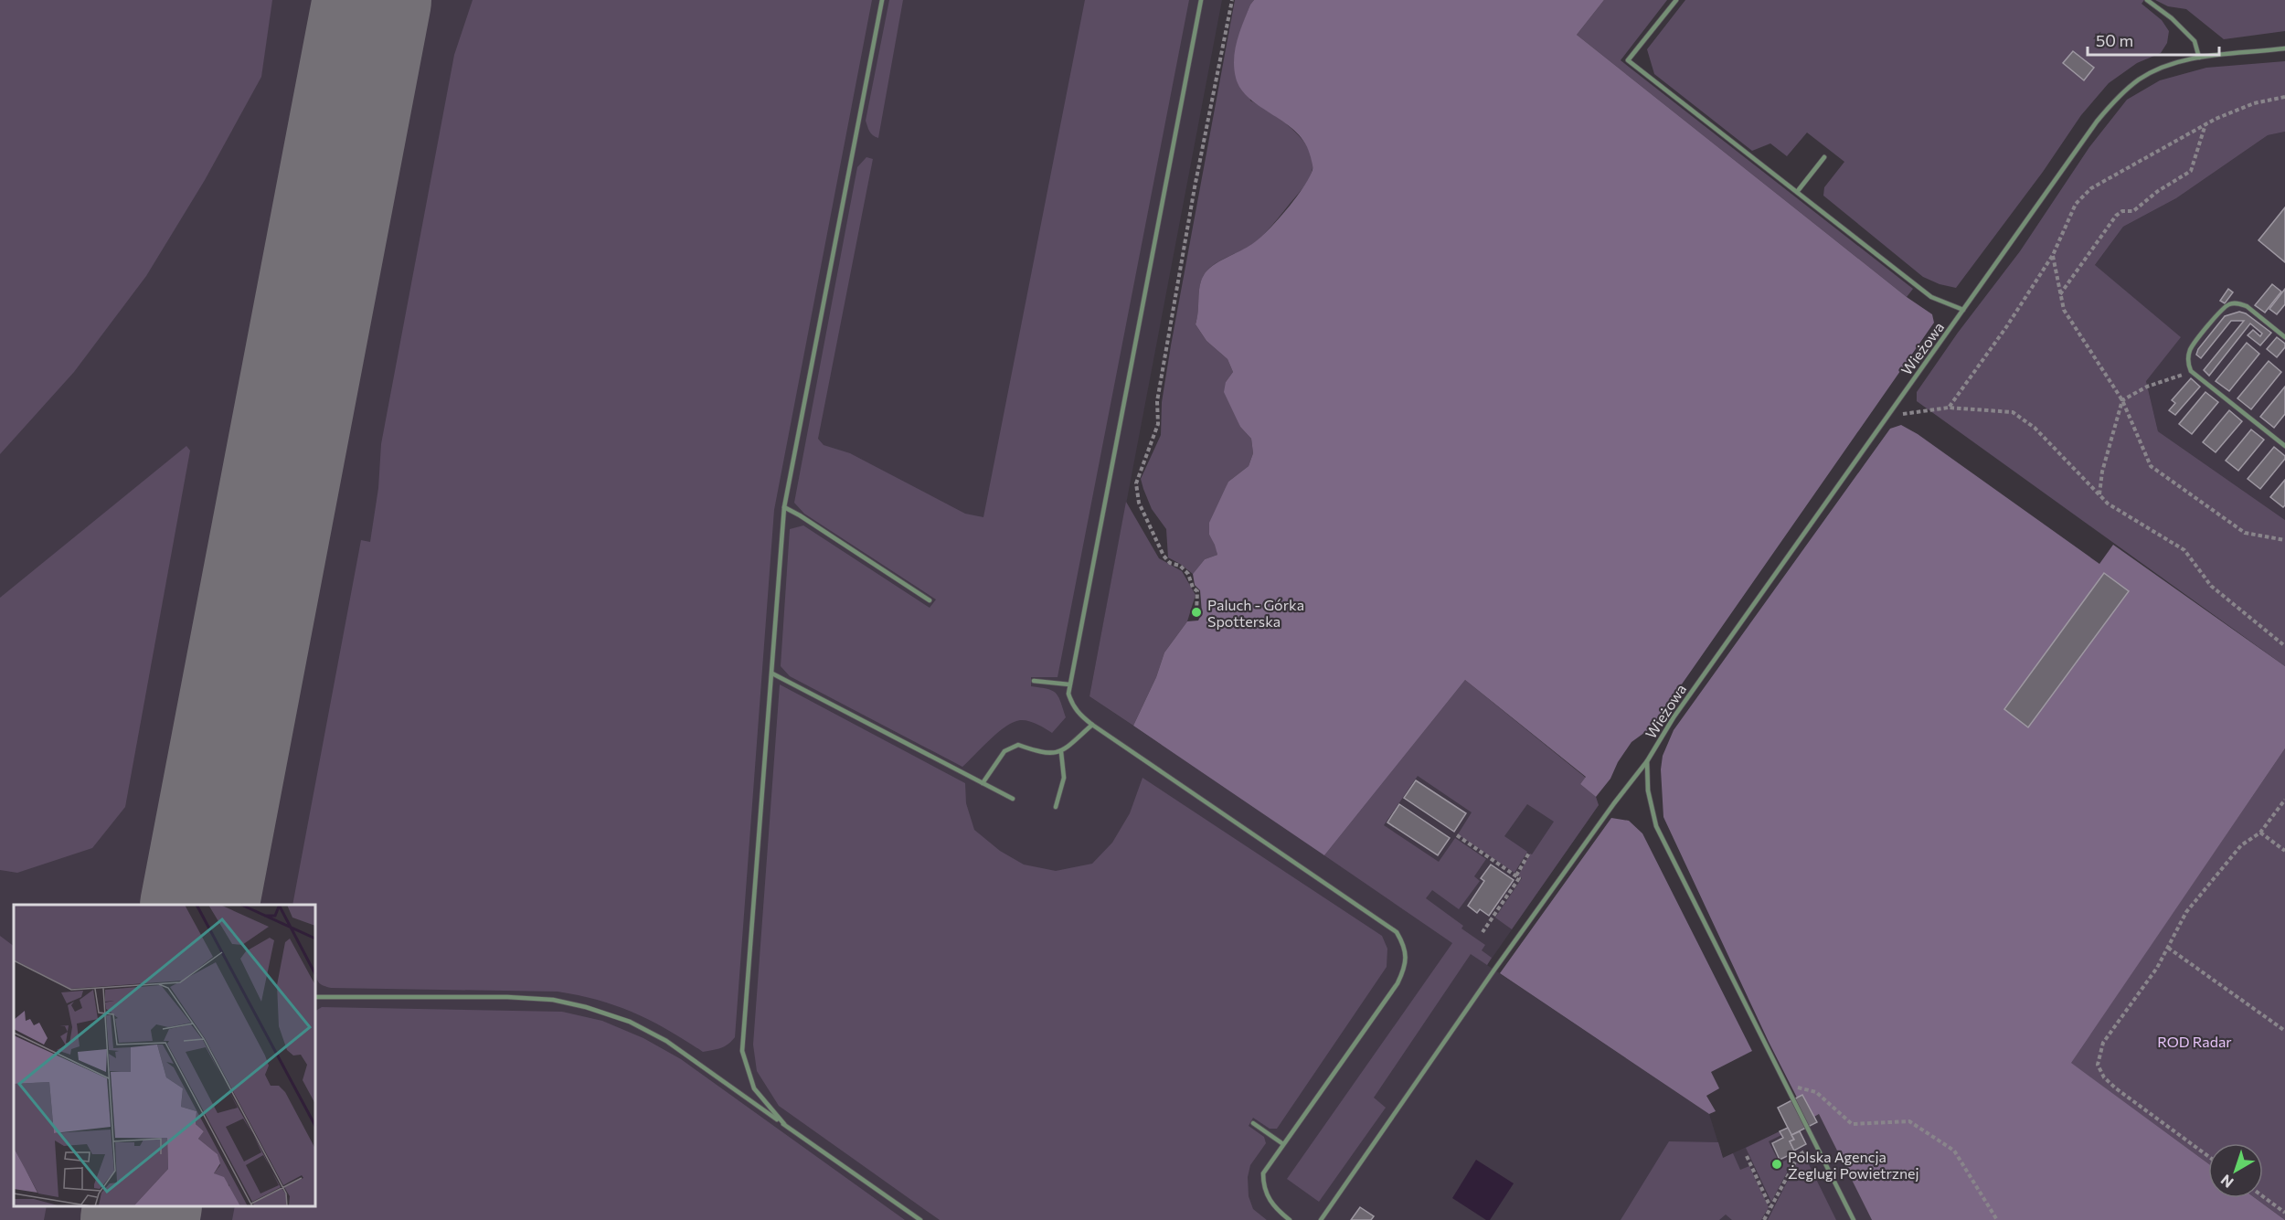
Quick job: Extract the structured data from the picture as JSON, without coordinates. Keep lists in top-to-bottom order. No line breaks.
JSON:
{"streets":{"lane":["Wieżowa"]},"parks":["ROD Radar"],"places":["Paluch - Górka Spotterska","Polska Agencja Żeglugi Powietrznej"],"scale_bar":"50 m","north":"bottom left"}
